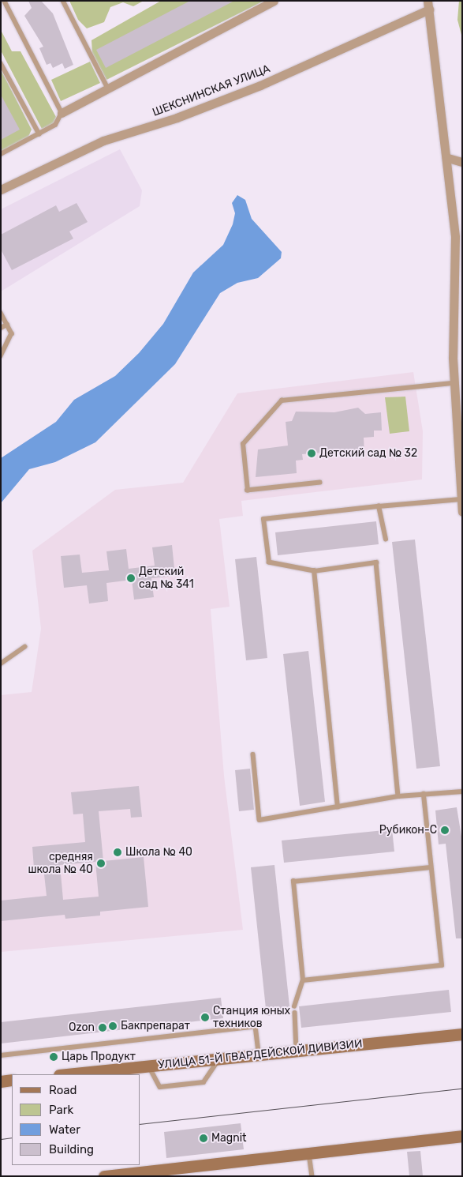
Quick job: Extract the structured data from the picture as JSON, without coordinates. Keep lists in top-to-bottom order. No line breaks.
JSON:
{"streets":{"main road":["УЛИЦА 51-Й ГВАРДЕЙСКОЙ ДИВИЗИИ"],"street":["ШЕКСНИНСКАЯ УЛИЦА"]},"places":["Детский сад № 32","Детский сад № 341","Рубикон-С","Школа № 40","средняя школа № 40","Станция юных техников","Бакпрепарат","Ozon","Царь Продукт","Magnit"],"legend":["Road","Park","Water","Building"]}
